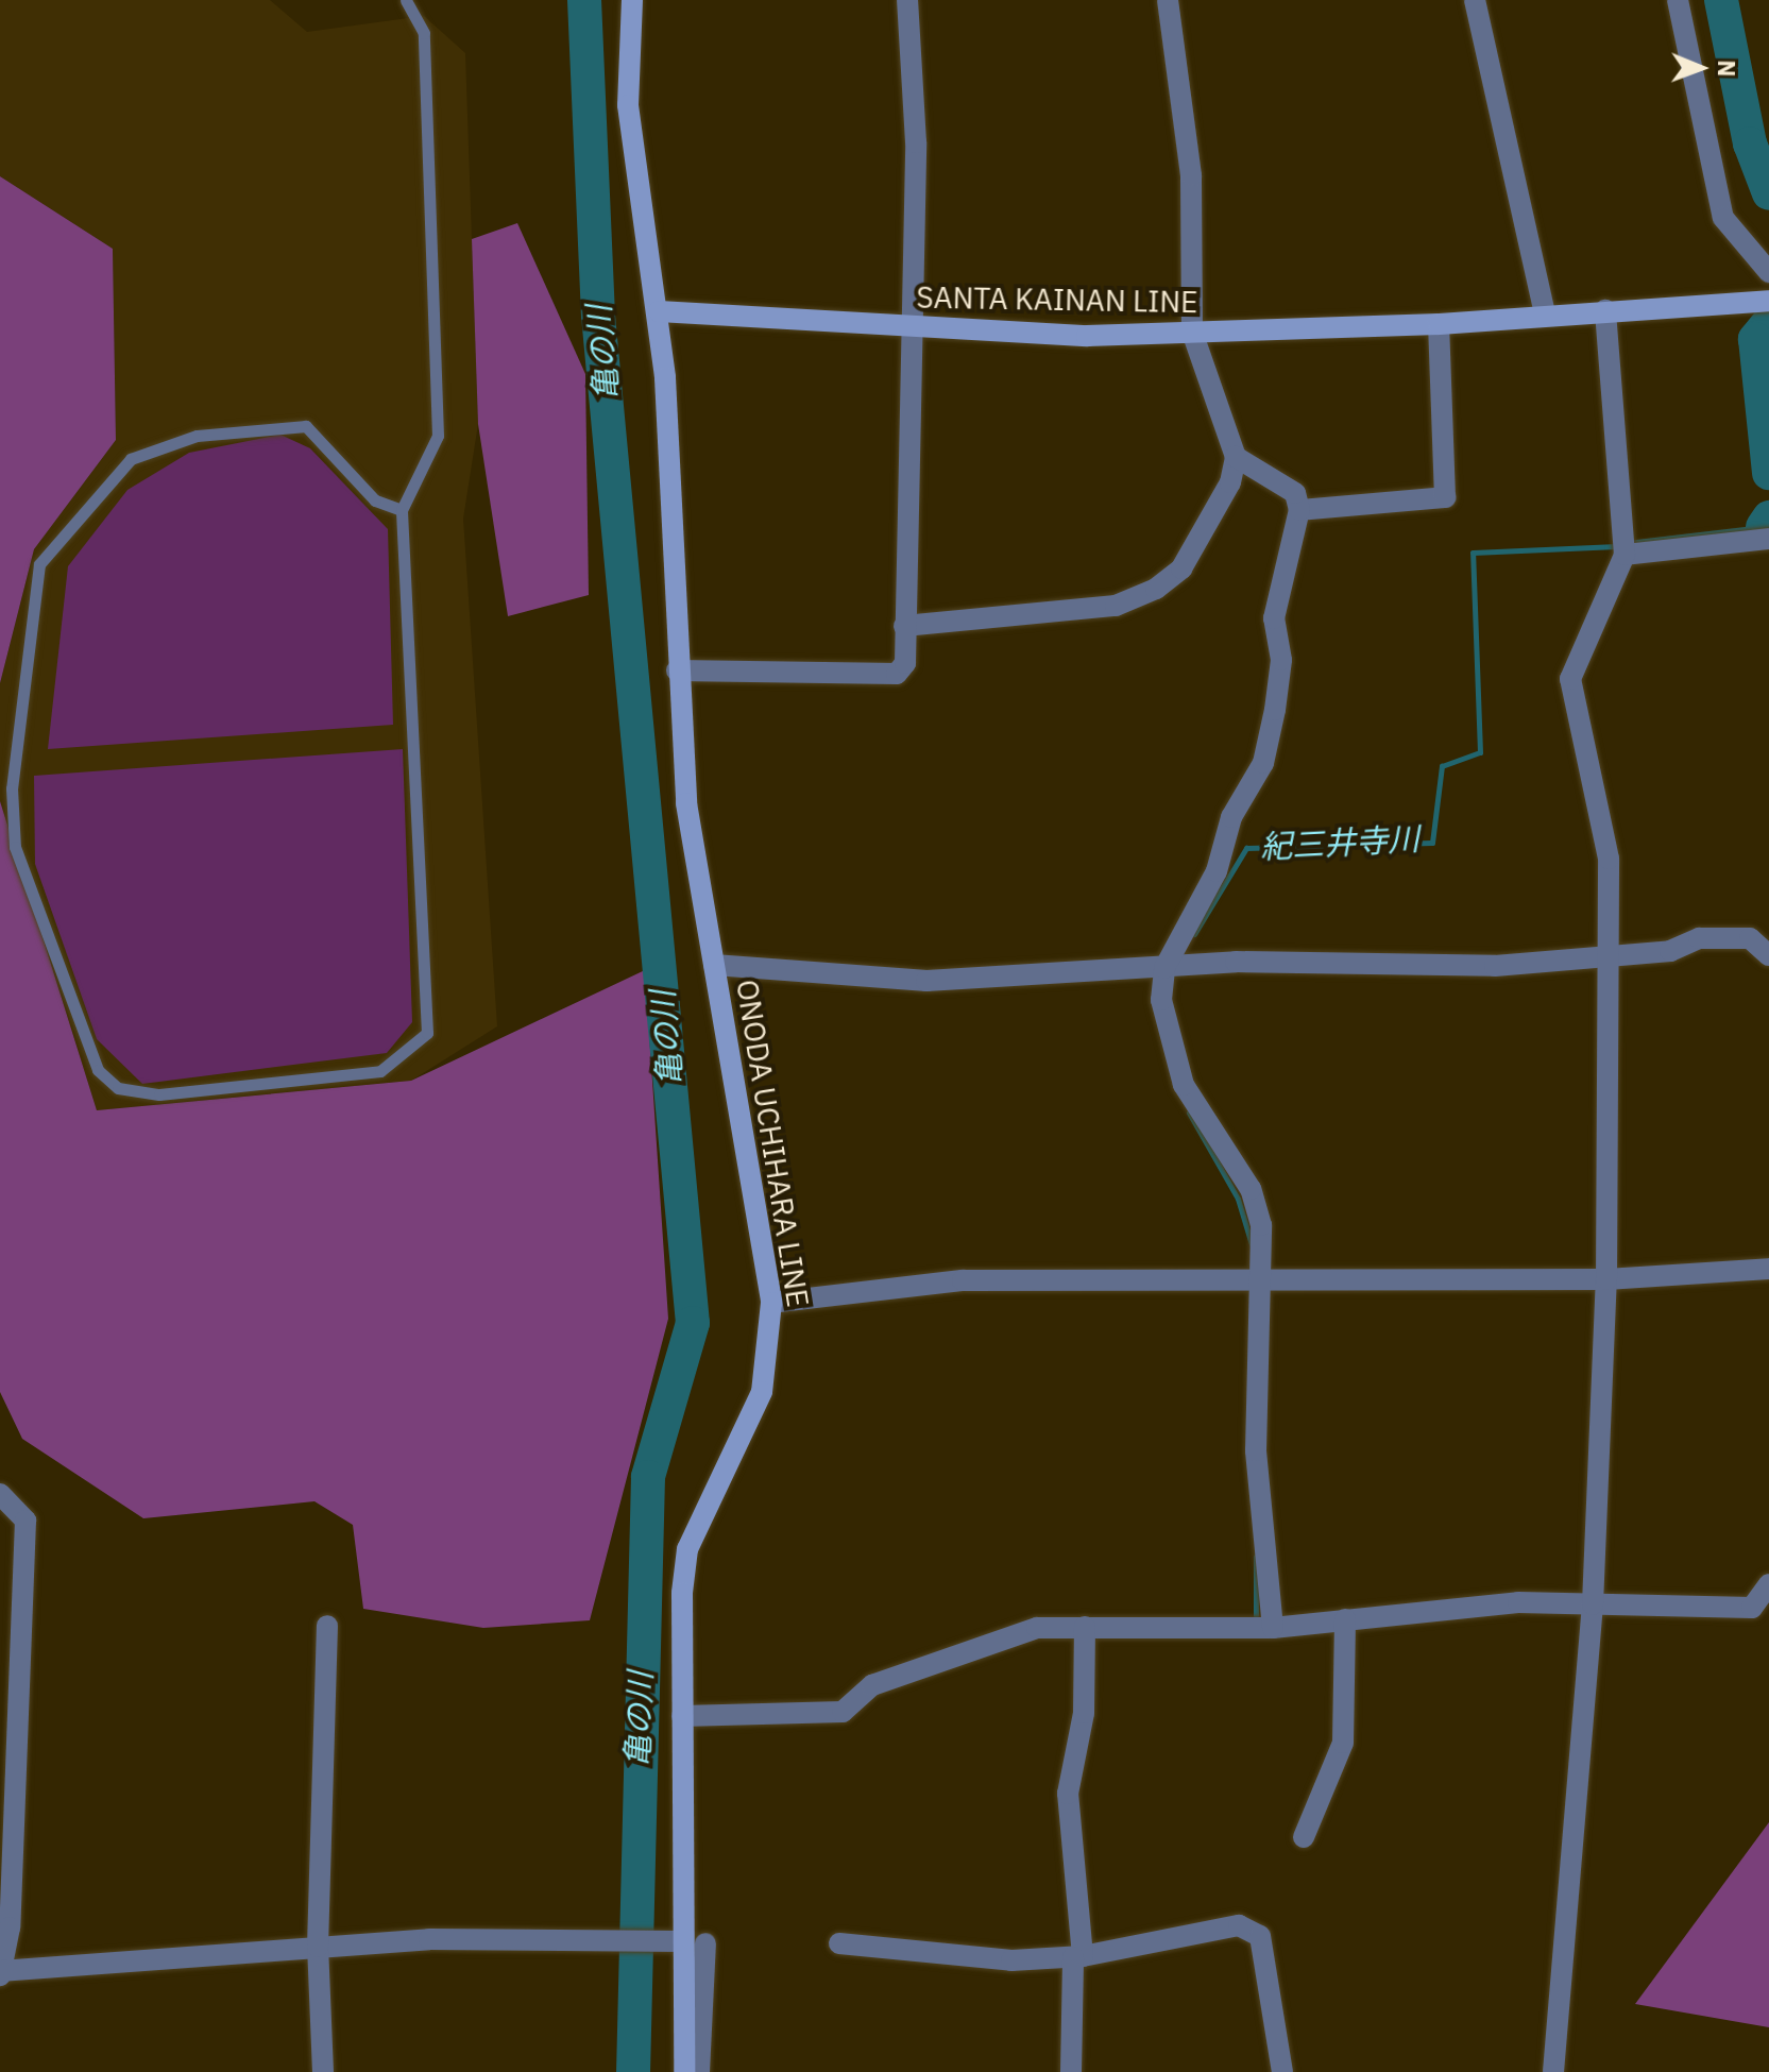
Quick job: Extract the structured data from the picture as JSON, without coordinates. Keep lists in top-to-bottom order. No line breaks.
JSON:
{"streets":{"main road":["SANTA KAINAN LINE","ONODA UCHIHARA LINE"]},"crossings":[["SANTA KAINAN LINE","ONODA UCHIHARA LINE"]],"water":["亀の川","紀三井寺川"],"north":"right"}
